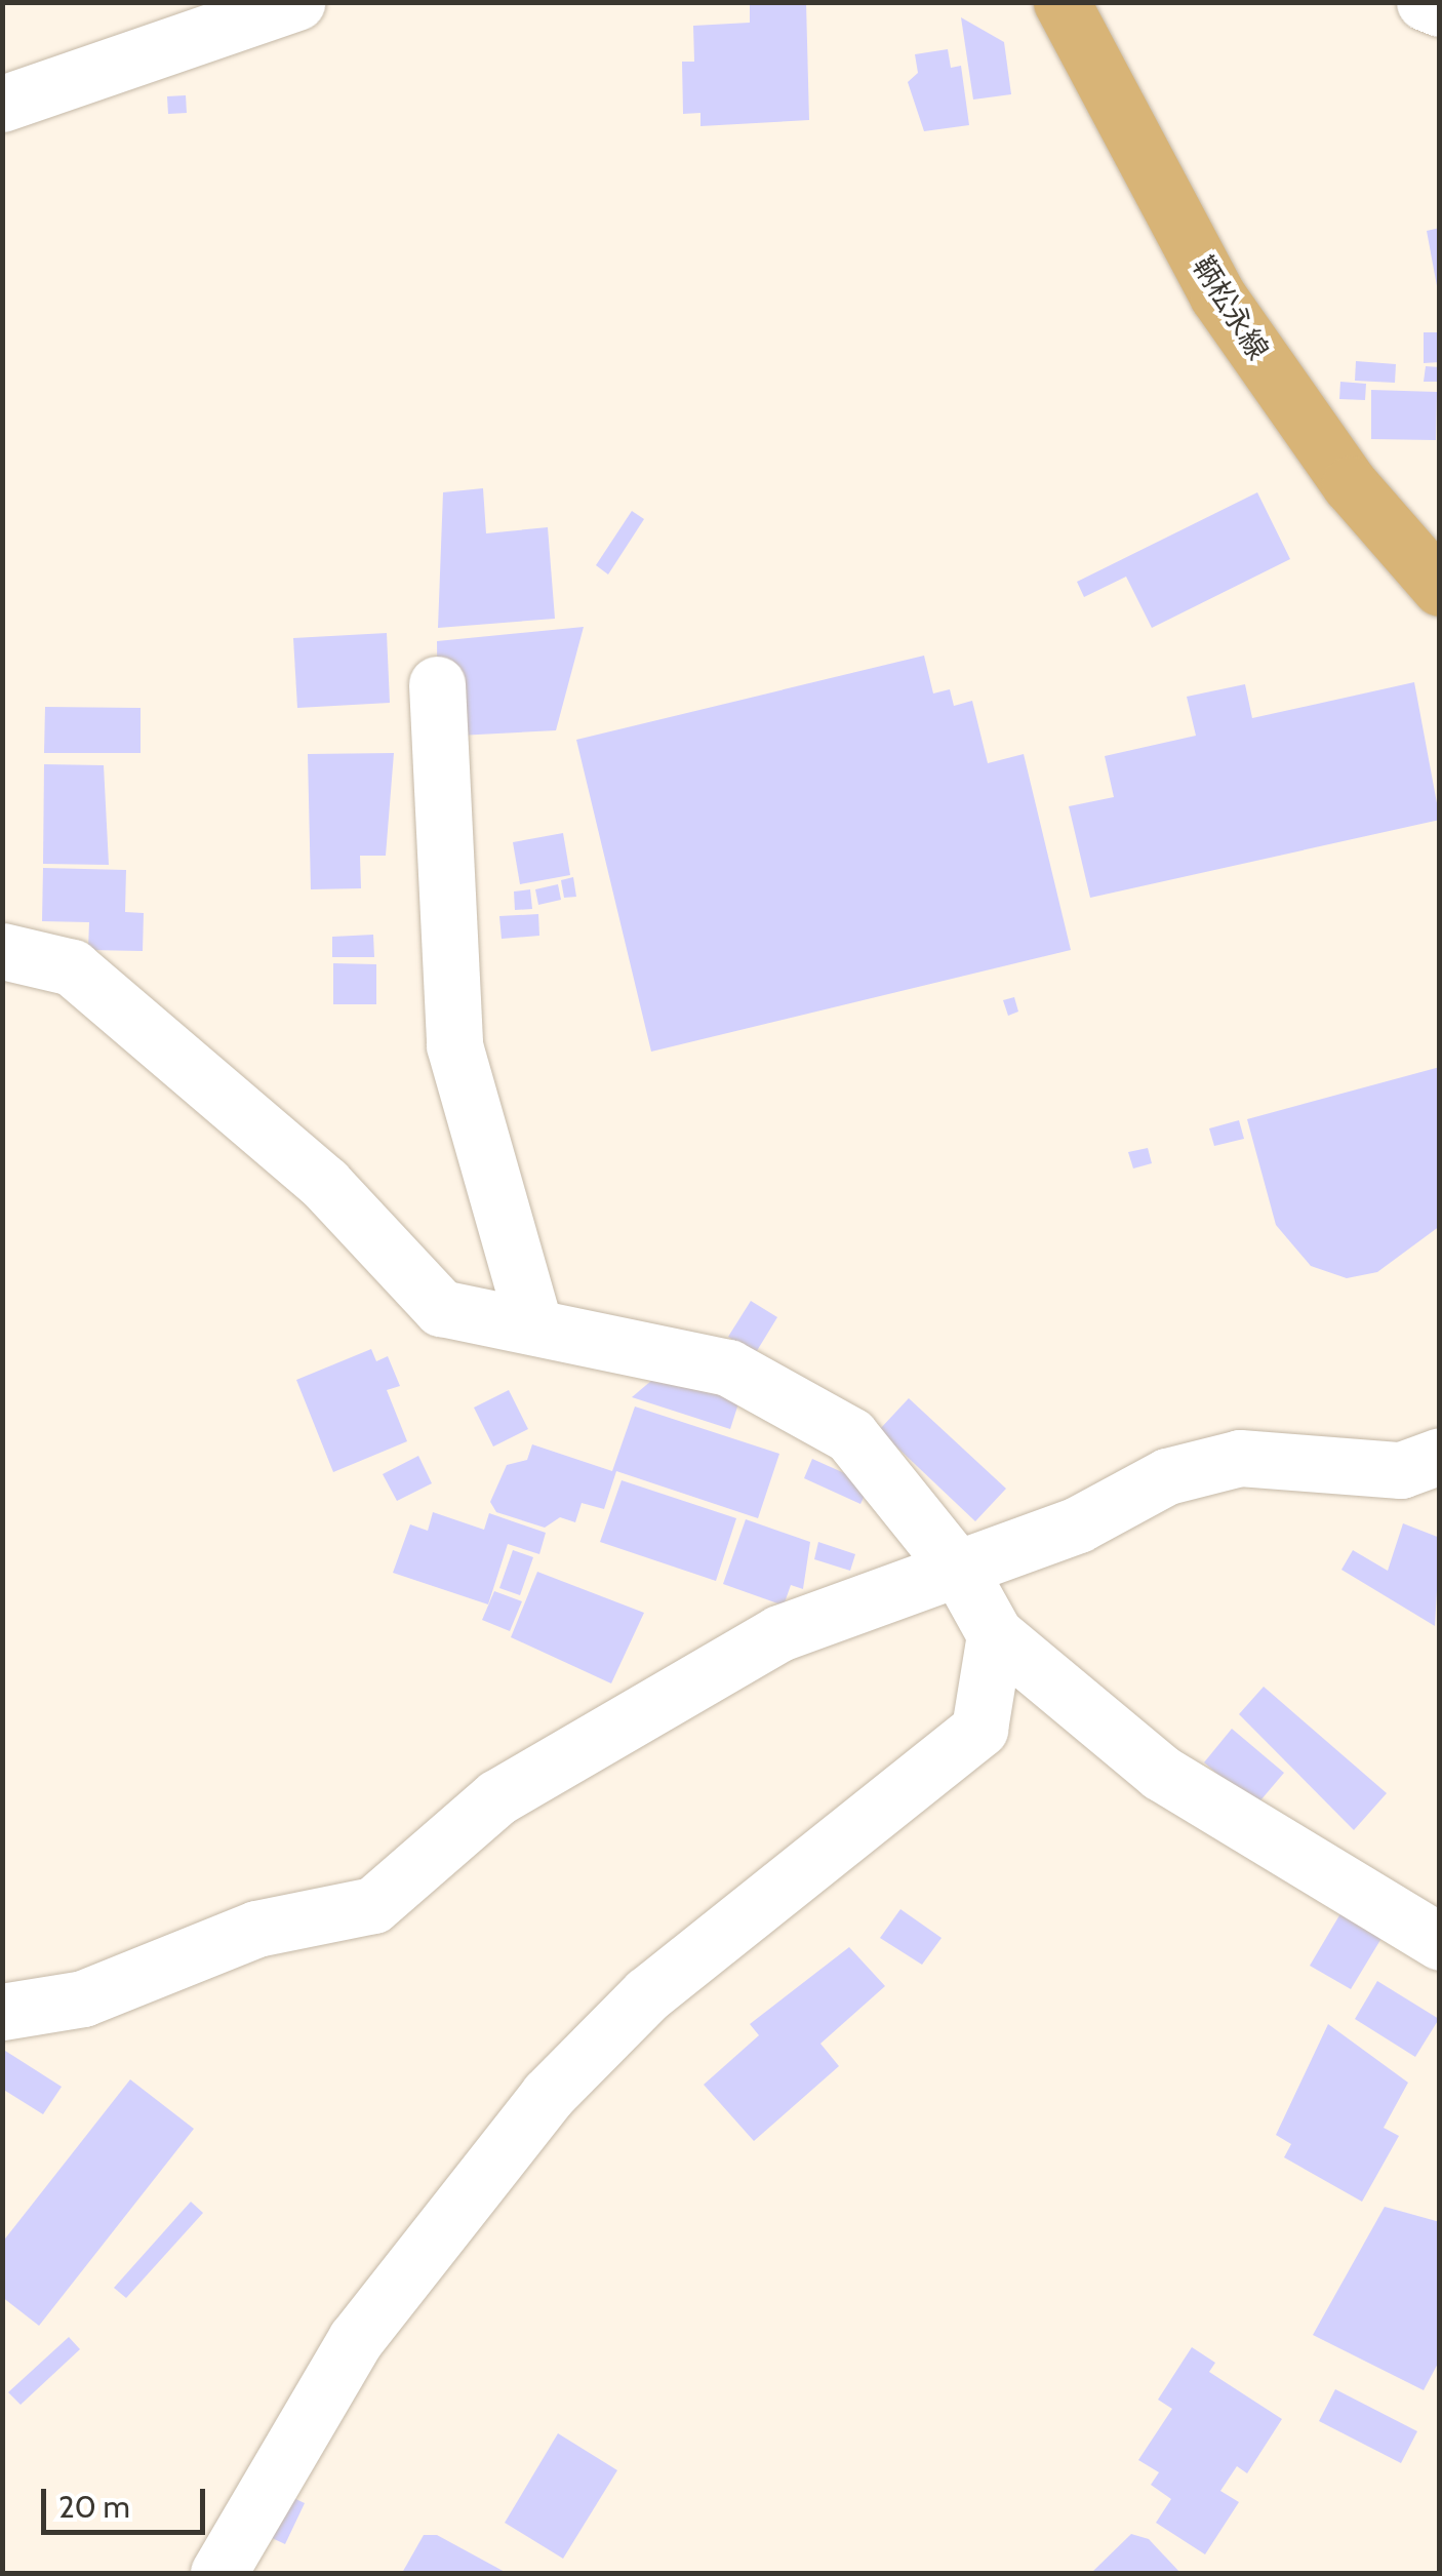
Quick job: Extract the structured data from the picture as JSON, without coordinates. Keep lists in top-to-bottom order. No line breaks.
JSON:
{"streets":{"main road":["鞆松永線"]},"scale_bar":"20 m"}
